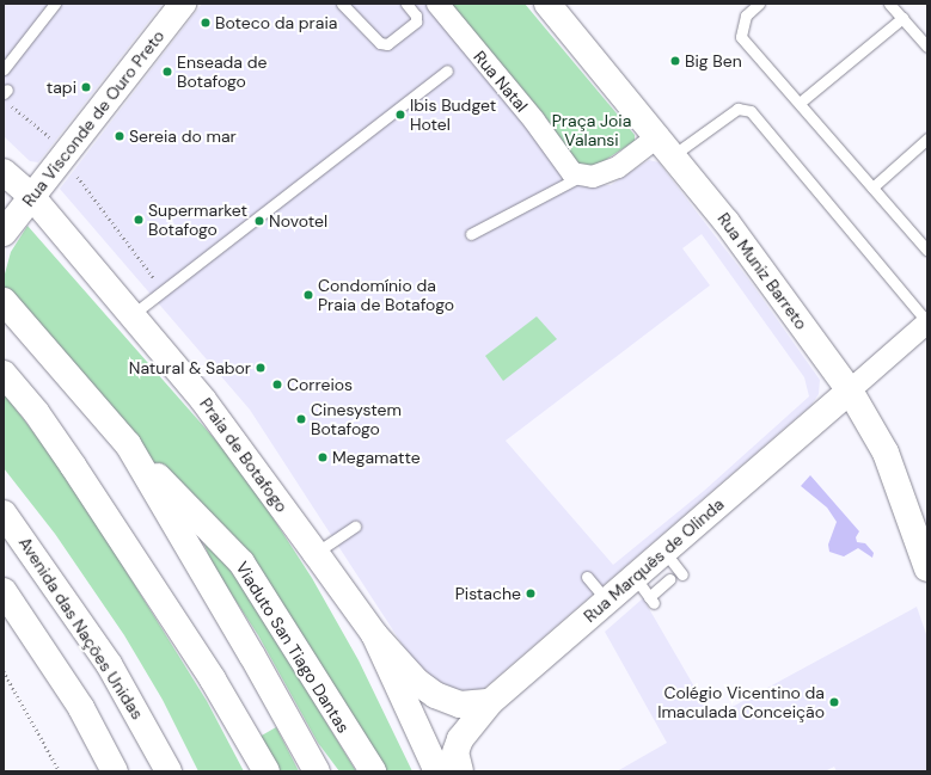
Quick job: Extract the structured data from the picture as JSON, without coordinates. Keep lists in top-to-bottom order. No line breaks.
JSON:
{"streets":{"main road":["Rua Visconde de Ouro Preto","Rua Muniz Barreto","Praia de Botafogo","Rua Marquês de Olinda","Avenida das Nações Unidas","Viaduto San Tiago Dantas"],"street":["Rua Natal"]},"crossings":[["Rua Visconde de Ouro Preto","Praia de Botafogo"],["Rua Muniz Barreto","Rua Marquês de Olinda"]],"parks":["Praça Joia Valansi"],"places":["Boteco da praia","Big Ben","Enseada de Botafogo","tapi","Ibis Budget Hotel","Sereia do mar","Supermarket Botafogo","Novotel","Condomínio da Praia de Botafogo","Natural & Sabor","Correios","Cinesystem Botafogo","Megamatte","Pistache","Colégio Vicentino da Imaculada Conceição"]}
